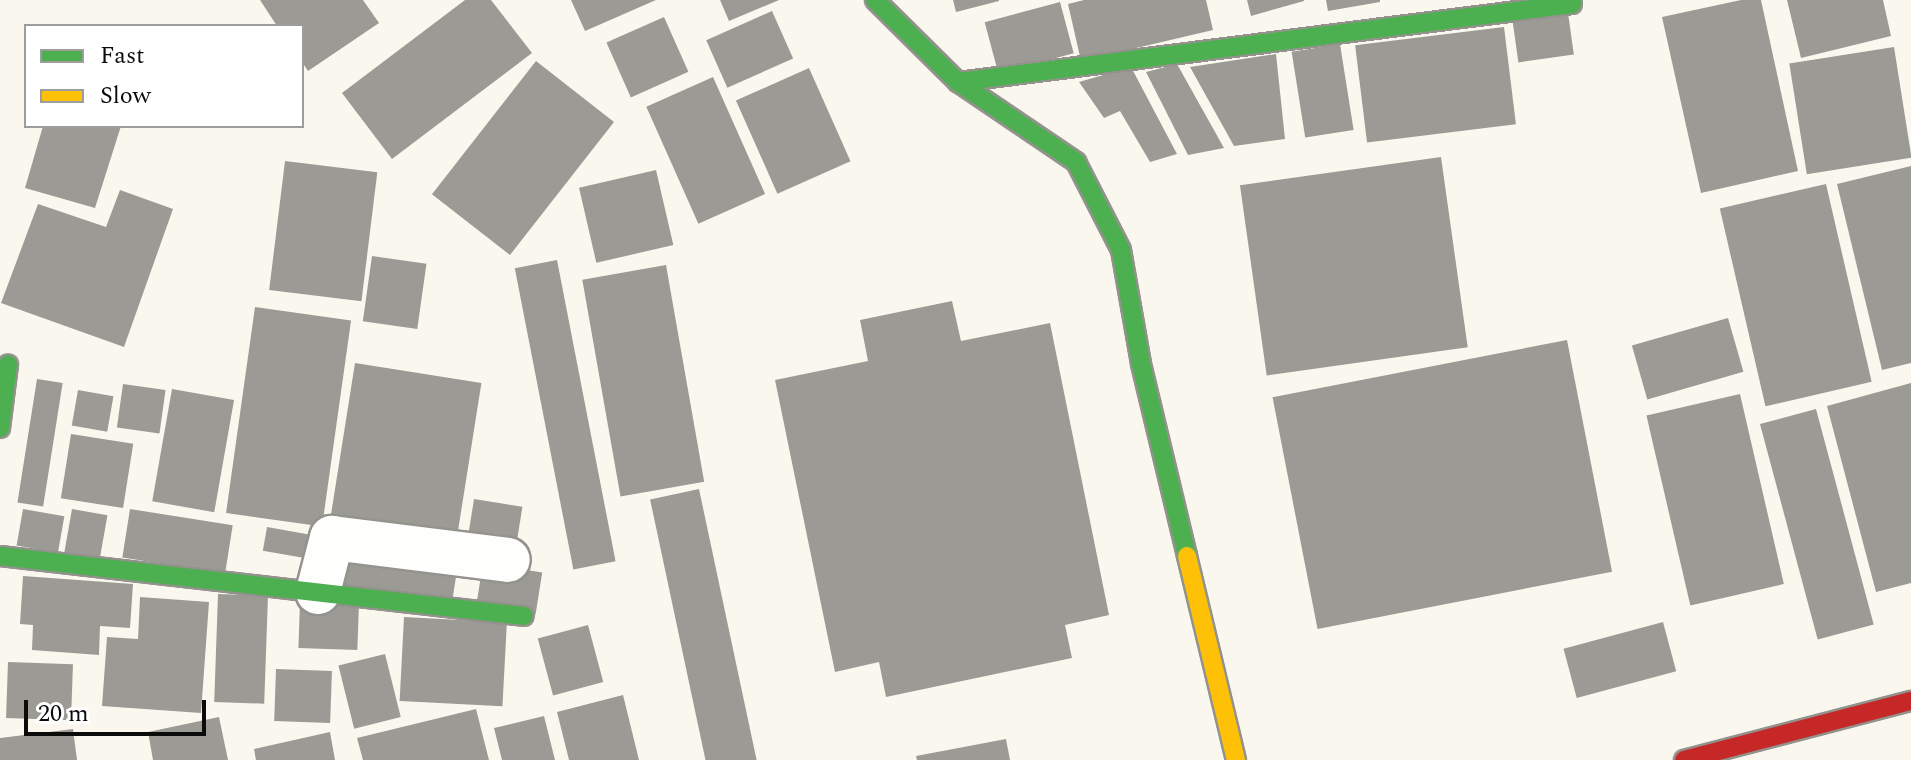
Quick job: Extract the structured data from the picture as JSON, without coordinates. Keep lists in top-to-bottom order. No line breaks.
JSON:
{"legend":["Fast","Slow"],"scale_bar":"20 m"}
